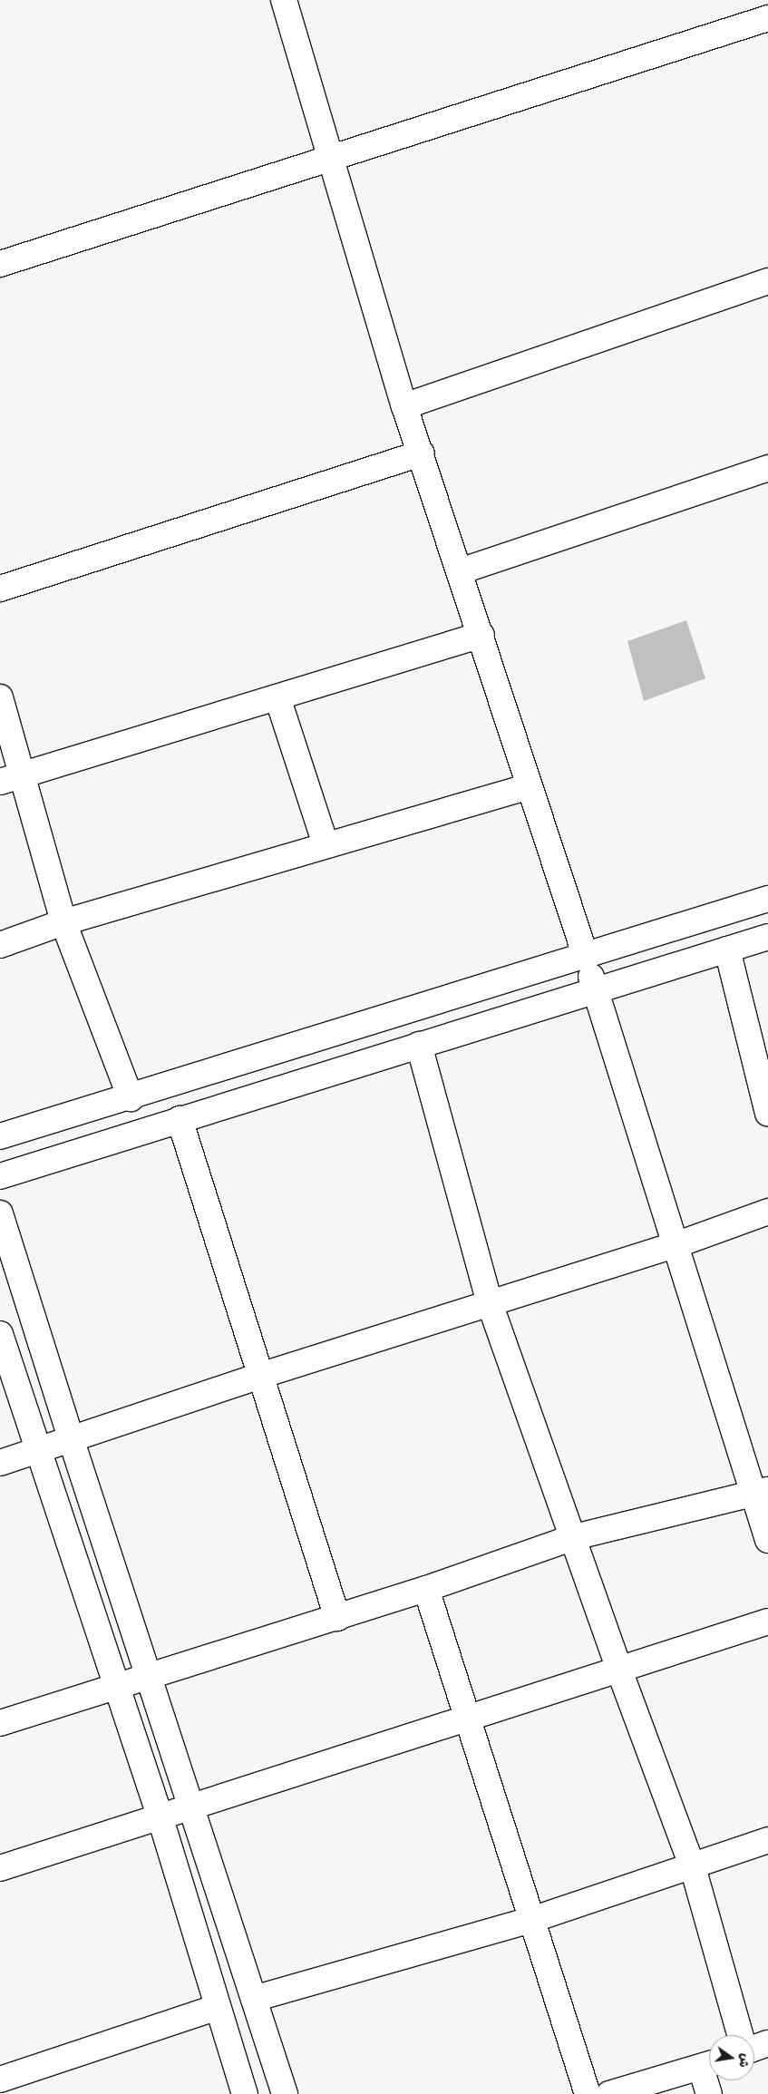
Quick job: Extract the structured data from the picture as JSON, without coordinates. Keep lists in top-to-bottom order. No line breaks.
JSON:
{"north":"right"}
